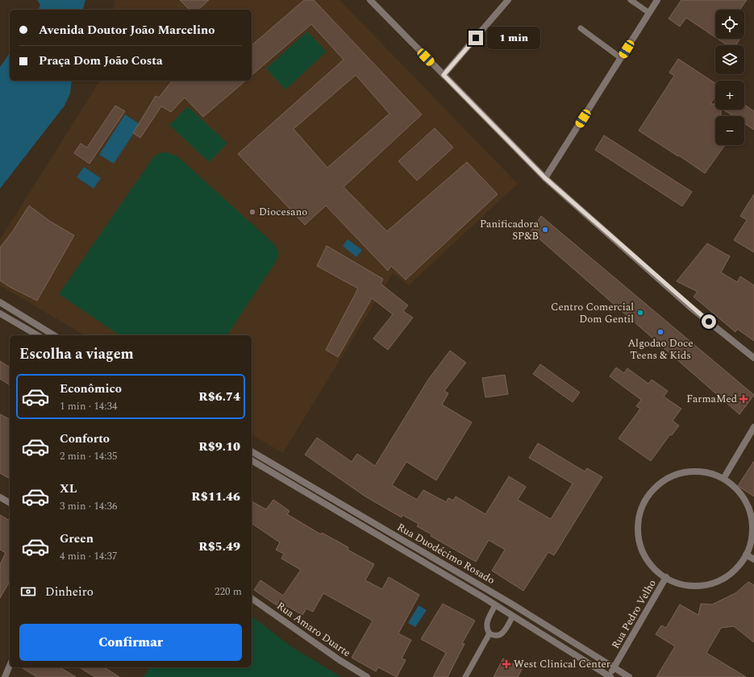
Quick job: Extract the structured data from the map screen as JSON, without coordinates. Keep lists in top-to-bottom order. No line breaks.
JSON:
{"streets":{"street":["Rua Duodécimo Rosado","Rua Pedro Velho","Rua Amaro Duarte"]},"crossings":[["Rua Duodécimo Rosado","Rua Pedro Velho"]],"places":{"other":["Diocesano","Panificadora SP&B","Centro Comercial Dom Gentil","Algodao Doce Teens & Kids"],"health":["FarmaMed","West Clinical Center"]},"page":{"map_buttons":["+","−"],"banner":["Avenida Doutor João Marcelino","Praça Dom João Costa"],"bubble":"1 min","heading":"Escolha a viagem","list":[{"name":"Econômico","note":"1 min · 14:34","value":"R$6.74"},{"name":"Conforto","note":"2 min · 14:35","value":"R$9.10"},{"name":"XL","note":"3 min · 14:36","value":"R$11.46"},{"name":"Green","note":"4 min · 14:37","value":"R$5.49"}],"pay":["Dinheiro","220 m"],"buttons":"Confirmar"}}
